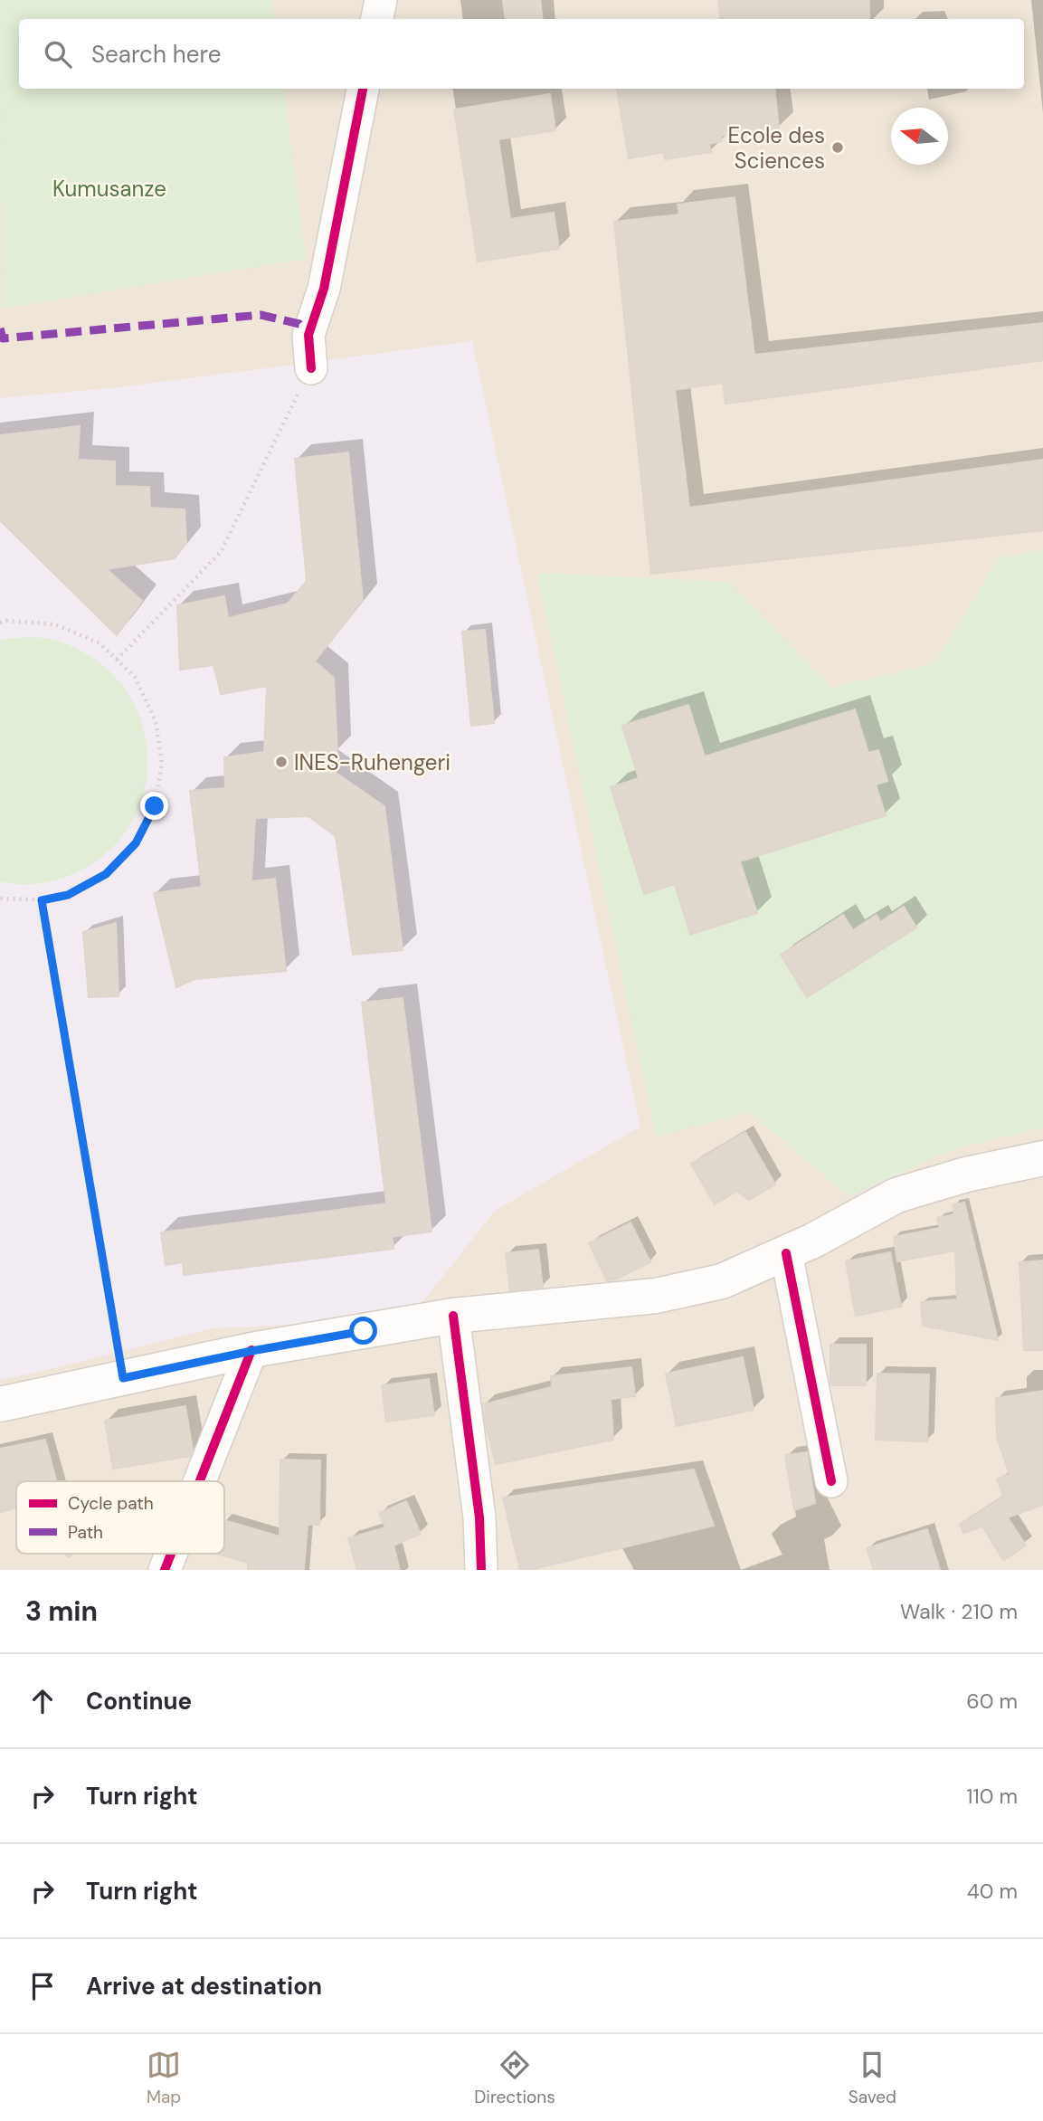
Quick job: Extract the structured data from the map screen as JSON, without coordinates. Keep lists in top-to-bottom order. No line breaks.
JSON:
{"parks":["Kumusanze"],"places":["Ecole des Sciences","INES-Ruhengeri"],"legend":["Cycle path","Path"],"north":"left","page":{"search":"Search here","heading":["3 min","Walk · 210 m"],"list":[["Continue","60 m"],["Turn right","110 m"],["Turn right","40 m"],"Arrive at destination"],"nav":["Map","Directions","Saved"]}}
